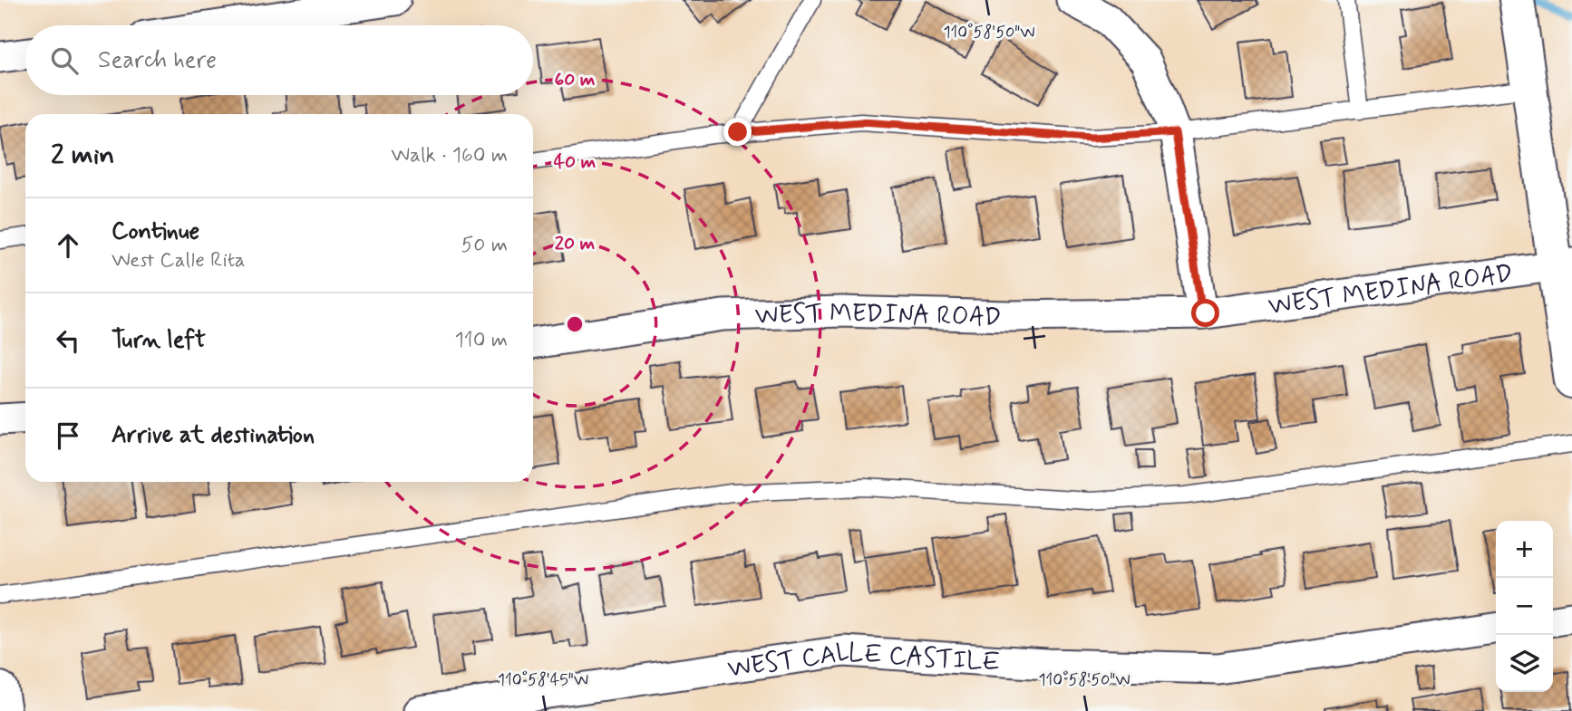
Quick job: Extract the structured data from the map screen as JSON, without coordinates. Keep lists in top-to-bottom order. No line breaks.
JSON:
{"streets":{"street":["WEST MEDINA ROAD","WEST CALLE CASTILE"]},"page":{"search":"Search here","heading":["2 min","Walk · 160 m"],"list":[["Continue","West Calle Rita","50 m"],["Turn left","110 m"],"Arrive at destination"],"map_buttons":["+","−"]},"coordinates":["110°58'50\"W","110°58'45\"W"],"rings":["60 m","40 m","20 m"]}
